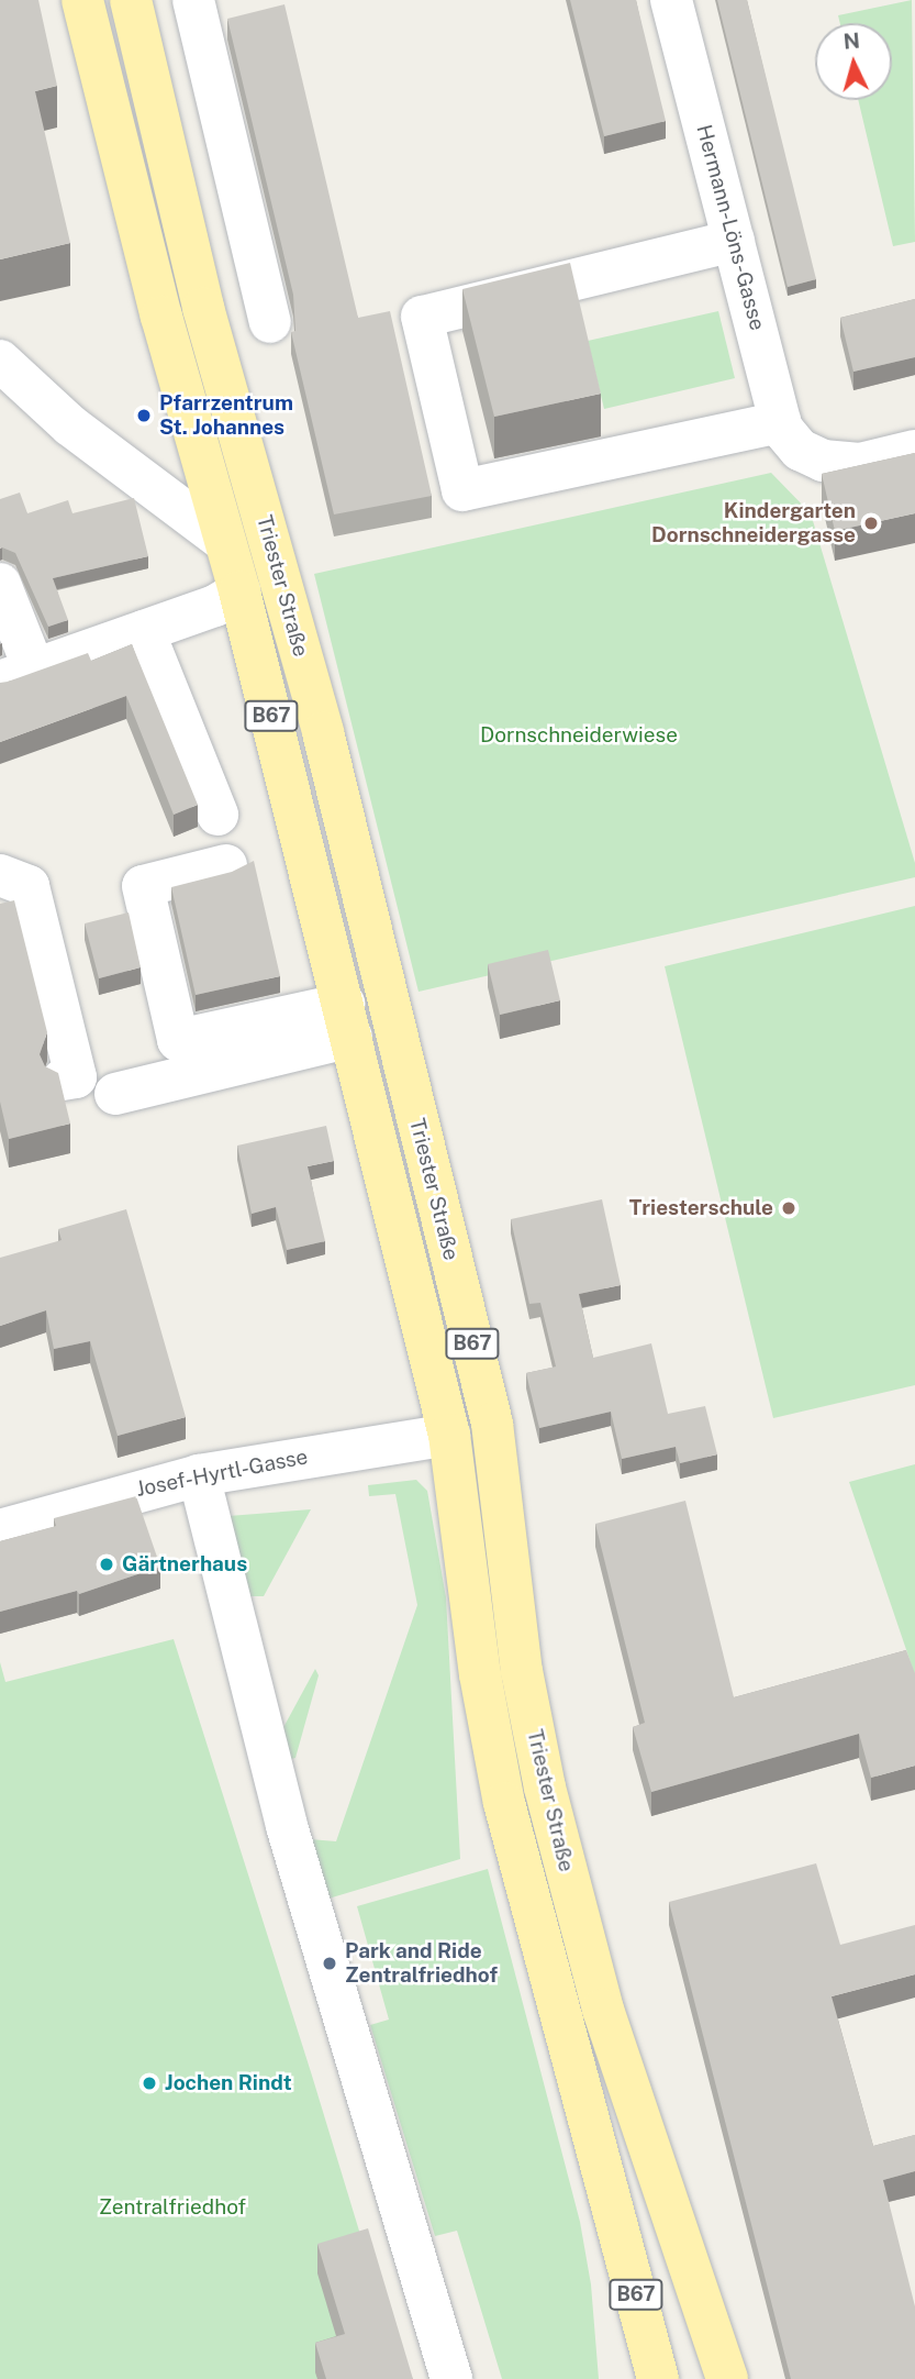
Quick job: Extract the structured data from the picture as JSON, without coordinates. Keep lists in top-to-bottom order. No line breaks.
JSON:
{"streets":{"main road":["Triester Straße","B67"],"street":["Hermann-Löns-Gasse","Josef-Hyrtl-Gasse"]},"crossings":[["Triester Straße","Josef-Hyrtl-Gasse"]],"parks":["Dornschneiderwiese","Zentralfriedhof"],"places":["Pfarrzentrum St. Johannes","Kindergarten Dornschneidergasse","Triesterschule","Gärtnerhaus","Park and Ride Zentralfriedhof","Jochen Rindt"],"north":"top"}
